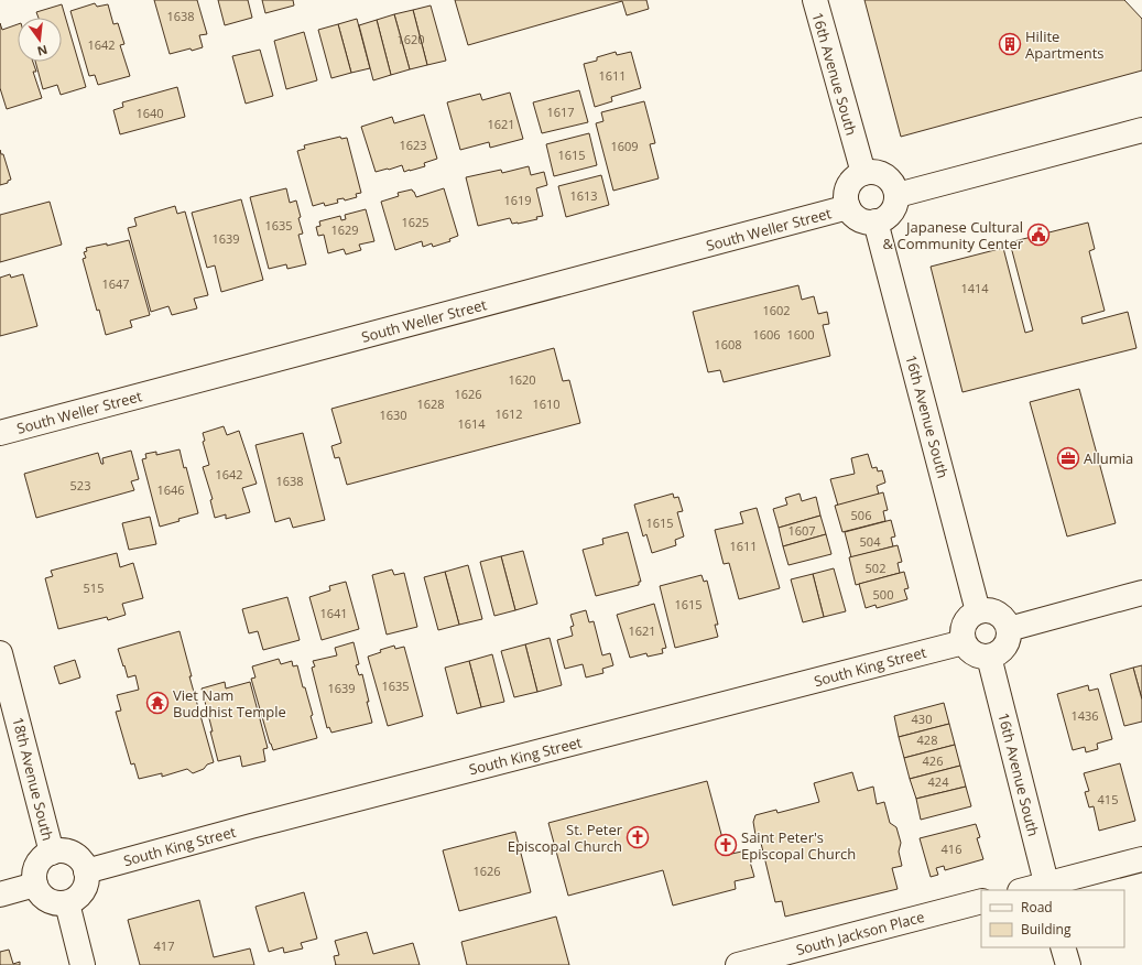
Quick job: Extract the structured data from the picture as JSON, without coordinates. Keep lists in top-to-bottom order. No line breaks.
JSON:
{"streets":{"street":["16th Avenue South","South Weller Street","South King Street","18th Avenue South","South Jackson Place"]},"crossings":[["16th Avenue South","South Weller Street"],["16th Avenue South","South King Street"],["South King Street","18th Avenue South"]],"places":{"building":["Hilite Apartments"],"public building":["Japanese Cultural & Community Center"],"office":["Allumia"],"temple":["Viet Nam Buddhist Temple"],"church":["St. Peter Episcopal Church","Saint Peter's Episcopal Church"]},"house_numbers":["1638","1620","1642","1611","1617","1640","1621","1623","1609","1615","1613","1619","1625","1635","1629","1639","1647","1414","1602","1606","1600","1608","1620","1626","1628","1610","1612","1630","1614","1642","1638","523","1646","506","1615","1607","504","1611","502","515","500","1615","1641","1621","1635","1639","1436","430","428","426","424","415","416","1626","417"],"legend":["Road","Building"],"north":"bottom"}
